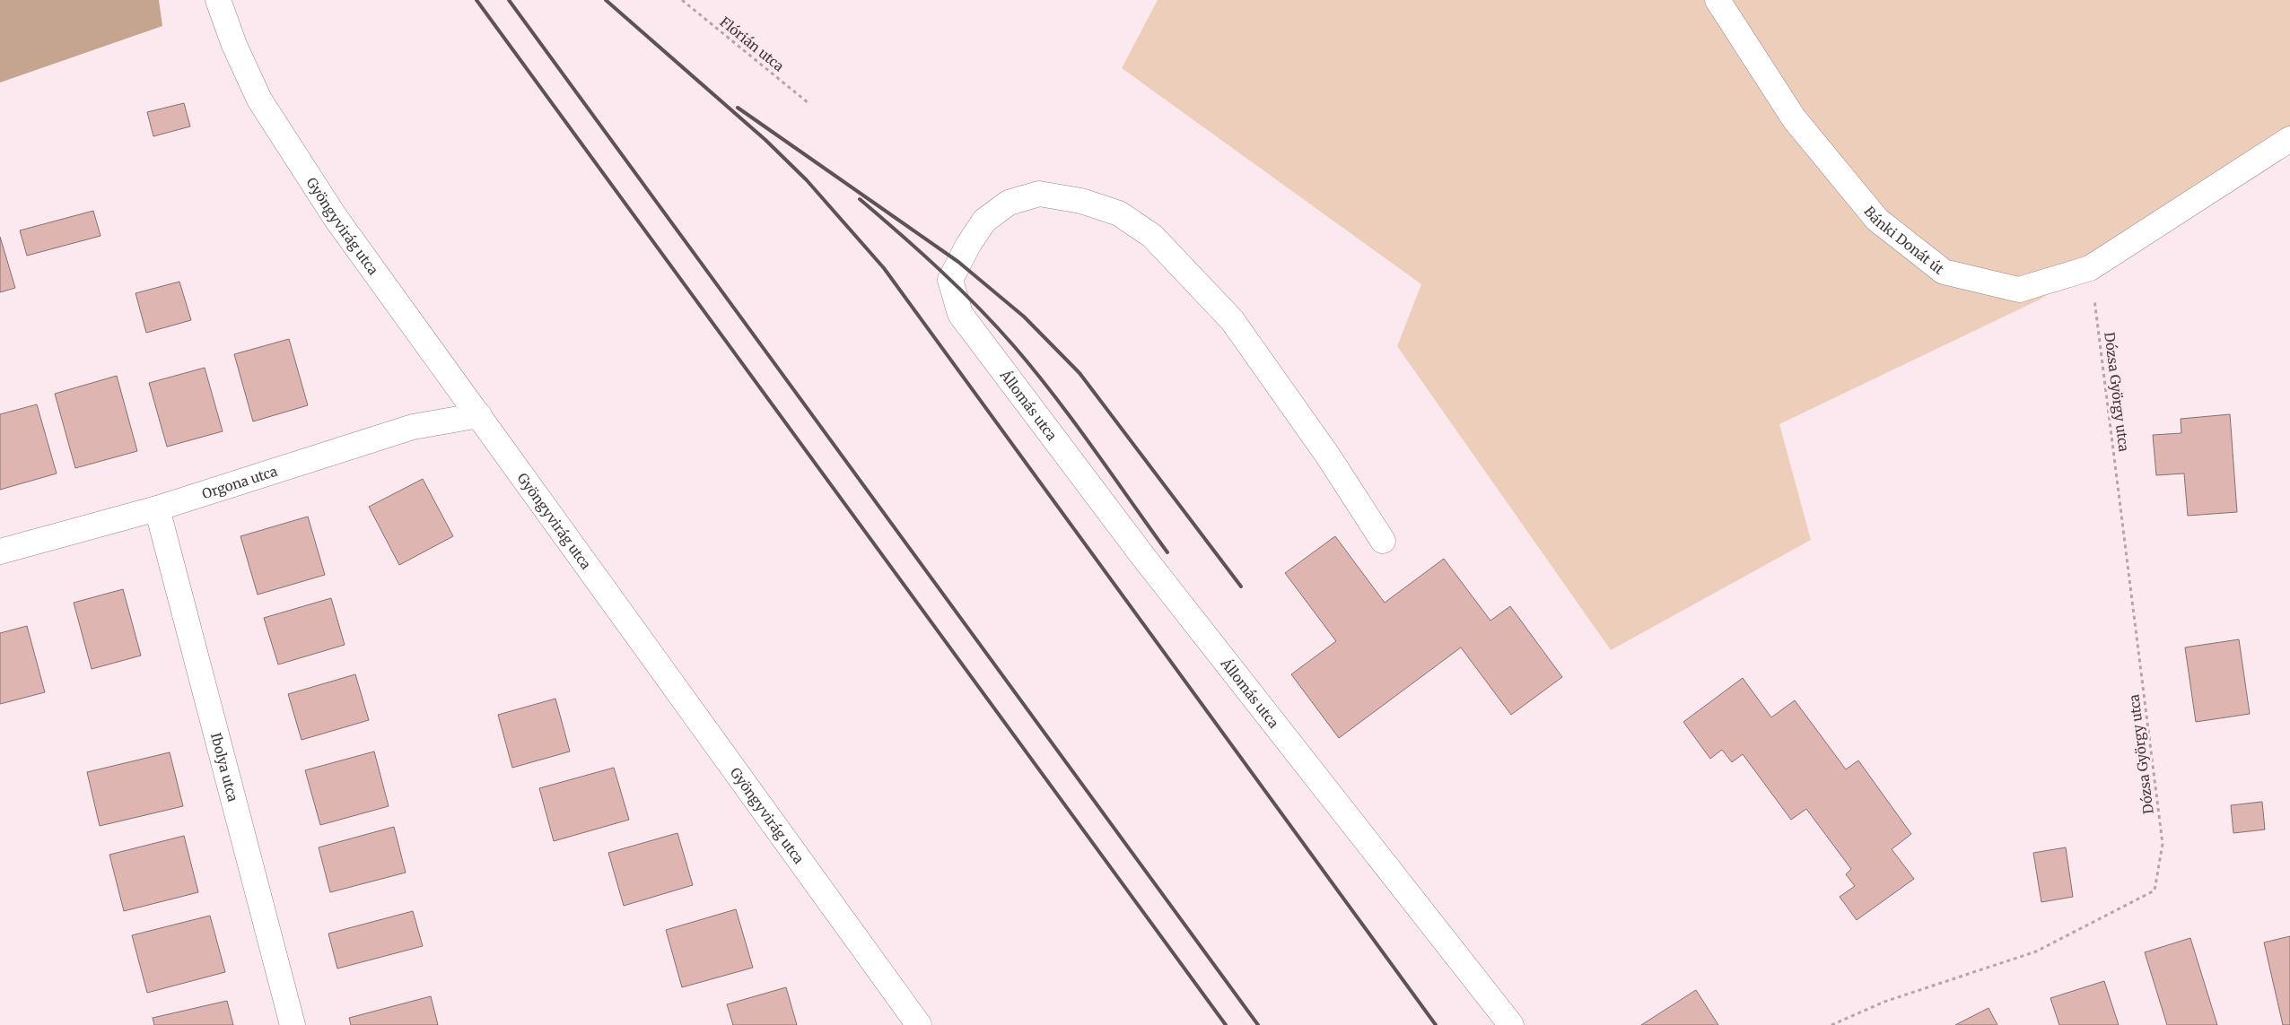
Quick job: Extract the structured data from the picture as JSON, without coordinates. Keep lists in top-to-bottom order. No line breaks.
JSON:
{"streets":{"street":["Gyöngyvirág utca","Bánki Donát út","Állomás utca","Orgona utca","Ibolya utca"],"path":["Flórián utca","Dózsa György utca"]},"crossings":[["Gyöngyvirág utca","Orgona utca"],["Bánki Donát út","Dózsa György utca"],["Orgona utca","Ibolya utca"]]}
